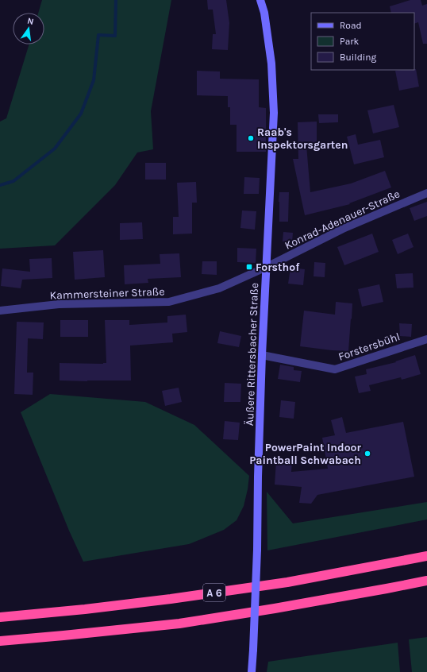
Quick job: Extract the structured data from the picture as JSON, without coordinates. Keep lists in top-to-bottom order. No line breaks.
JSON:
{"streets":{"highway":["A 6"],"main road":["Äußere Rittersbacher Straße"],"street":["Konrad-Adenauer-Straße","Kammersteiner Straße","Forstersbühl"]},"crossings":[["Konrad-Adenauer-Straße","Kammersteiner Straße"],["Konrad-Adenauer-Straße","Äußere Rittersbacher Straße"],["Kammersteiner Straße","Äußere Rittersbacher Straße"],["Forstersbühl","Äußere Rittersbacher Straße"]],"places":{"other":["Raab's Inspektorsgarten","PowerPaint Indoor Paintball Schwabach"],"transit":["Forsthof"]},"legend":["Road","Park","Building"],"north":"top"}
